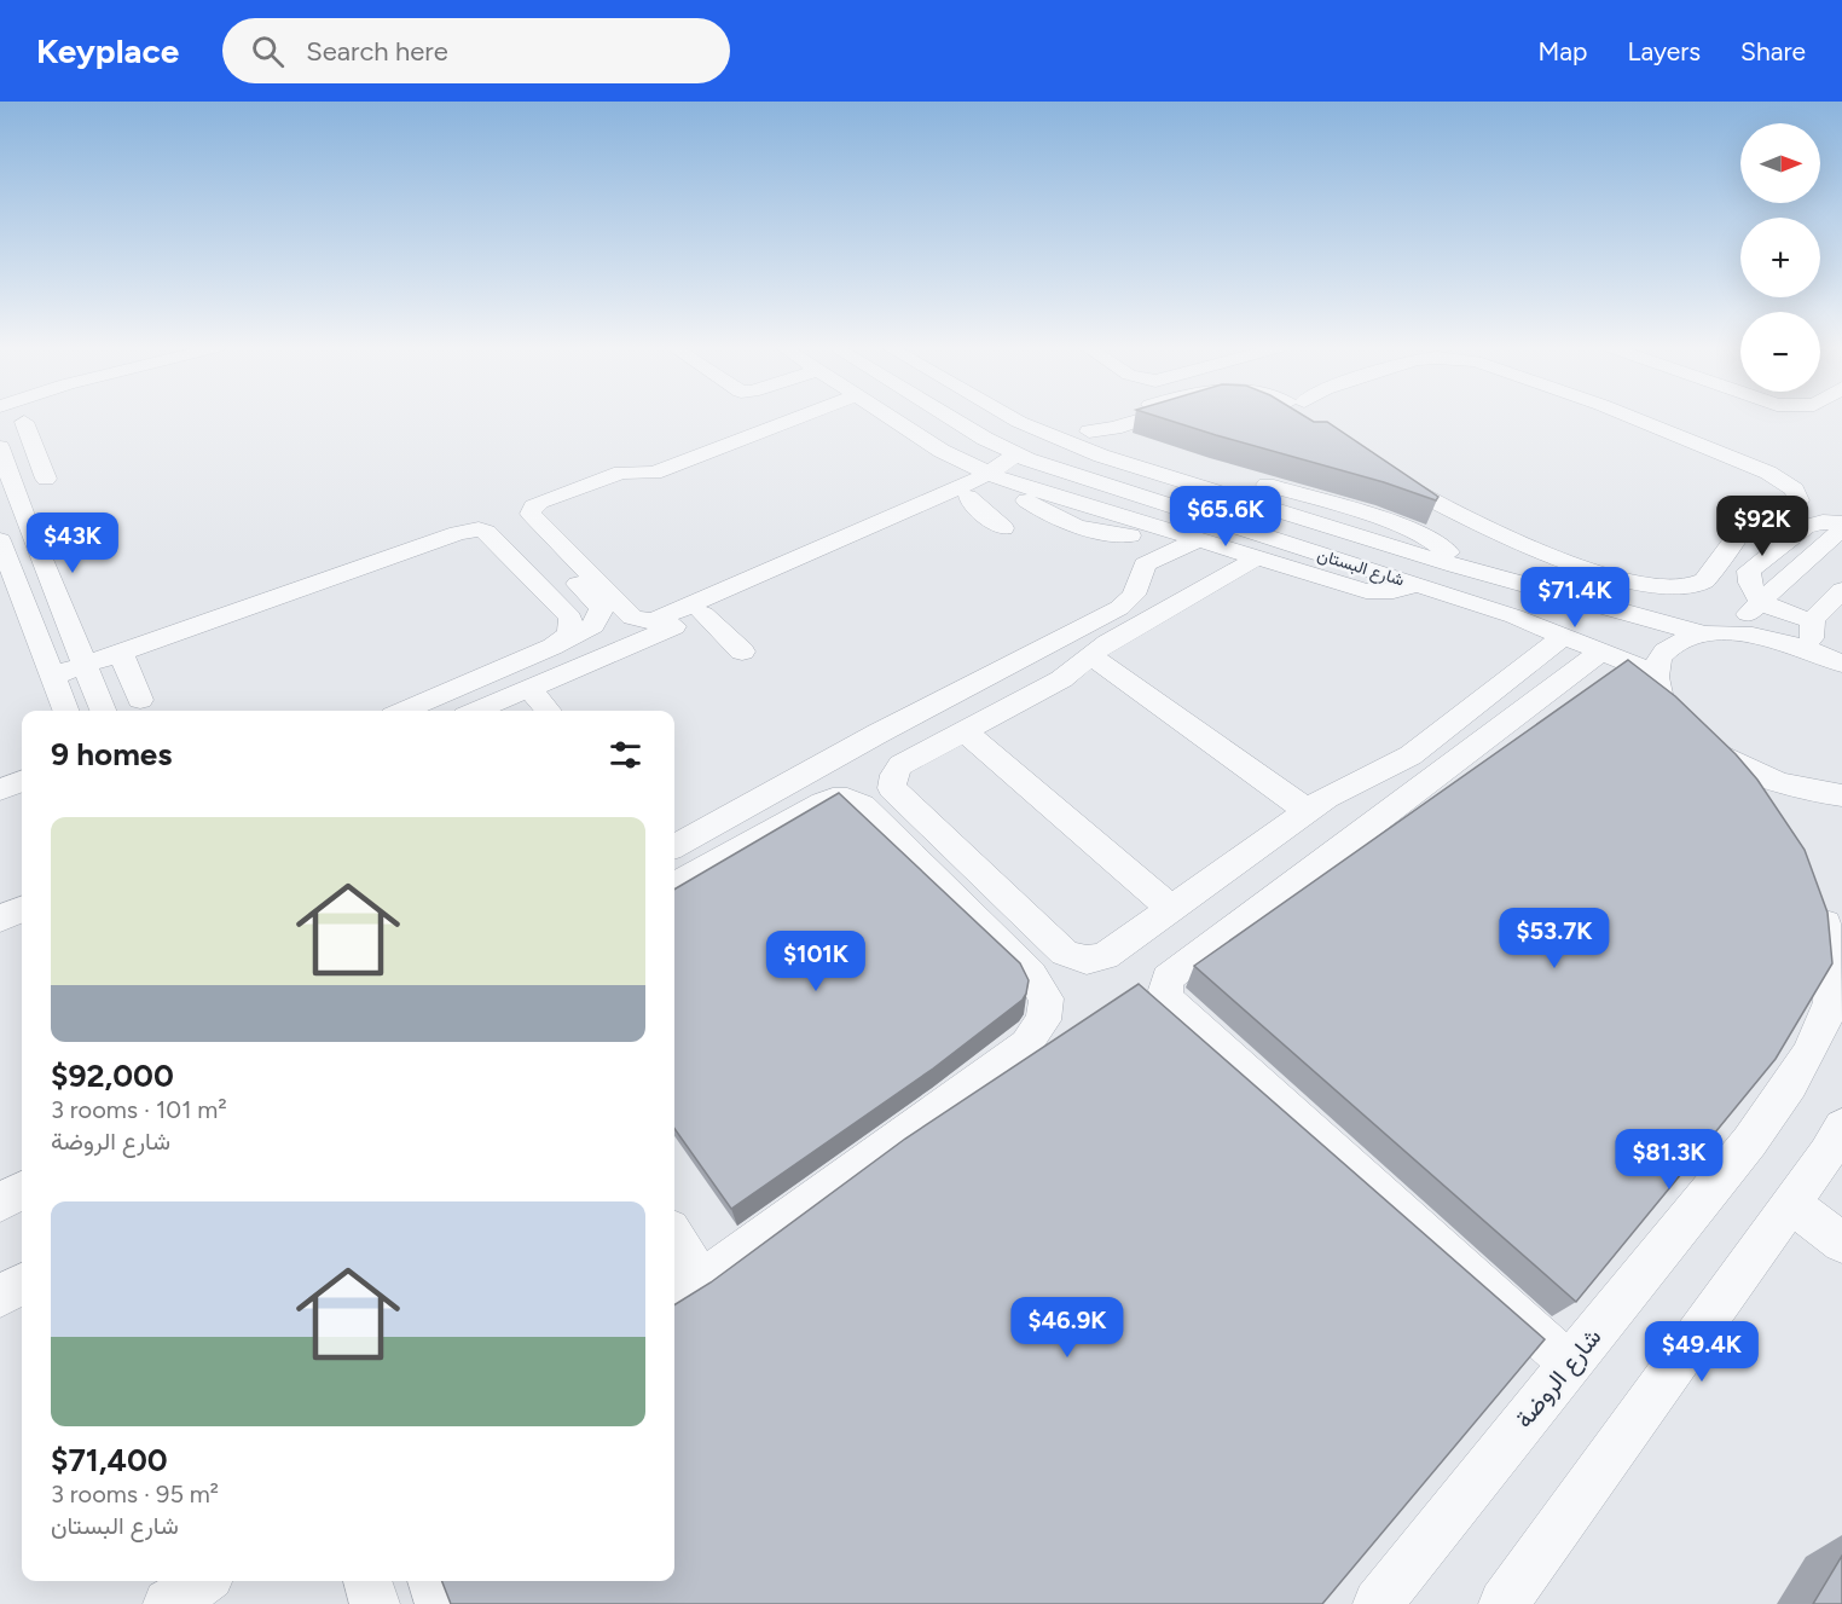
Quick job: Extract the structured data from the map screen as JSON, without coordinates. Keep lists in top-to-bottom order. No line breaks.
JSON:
{"streets":{"street":["شارع البستان","شارع الروضة"]},"north":"right","page":{"header":"Keyplace","search":"Search here","nav":["Map","Layers","Share"],"map_buttons":["+","−"],"price":["$65.6K","$92K","$43K","$71.4K","$53.7K","$101K","$81.3K","$46.9K","$49.4K"],"heading":"9 homes","list":[{"name":"$92,000","note":"3 rooms · 101 m² · شارع الروضة"},{"name":"$71,400","note":"3 rooms · 95 m² · شارع البستان"}]}}
